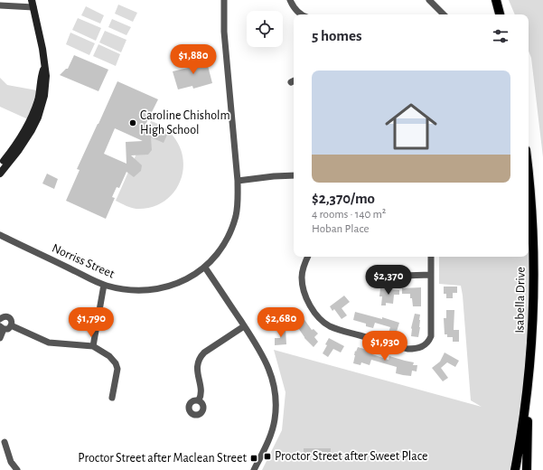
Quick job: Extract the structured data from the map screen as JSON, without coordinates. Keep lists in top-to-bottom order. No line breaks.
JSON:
{"streets":{"main road":["Isabella Drive"],"street":["Norriss Street"]},"places":{"other":["Caroline Chisholm High School"],"transit":["Proctor Street after Sweet Place","Proctor Street after Maclean Street"]},"page":{"heading":"5 homes","price":["$1,880","$2,370","$1,790","$2,680","$1,930"],"list":[{"name":"$2,370/mo","note":"4 rooms · 140 m² · Hoban Place"}]}}
